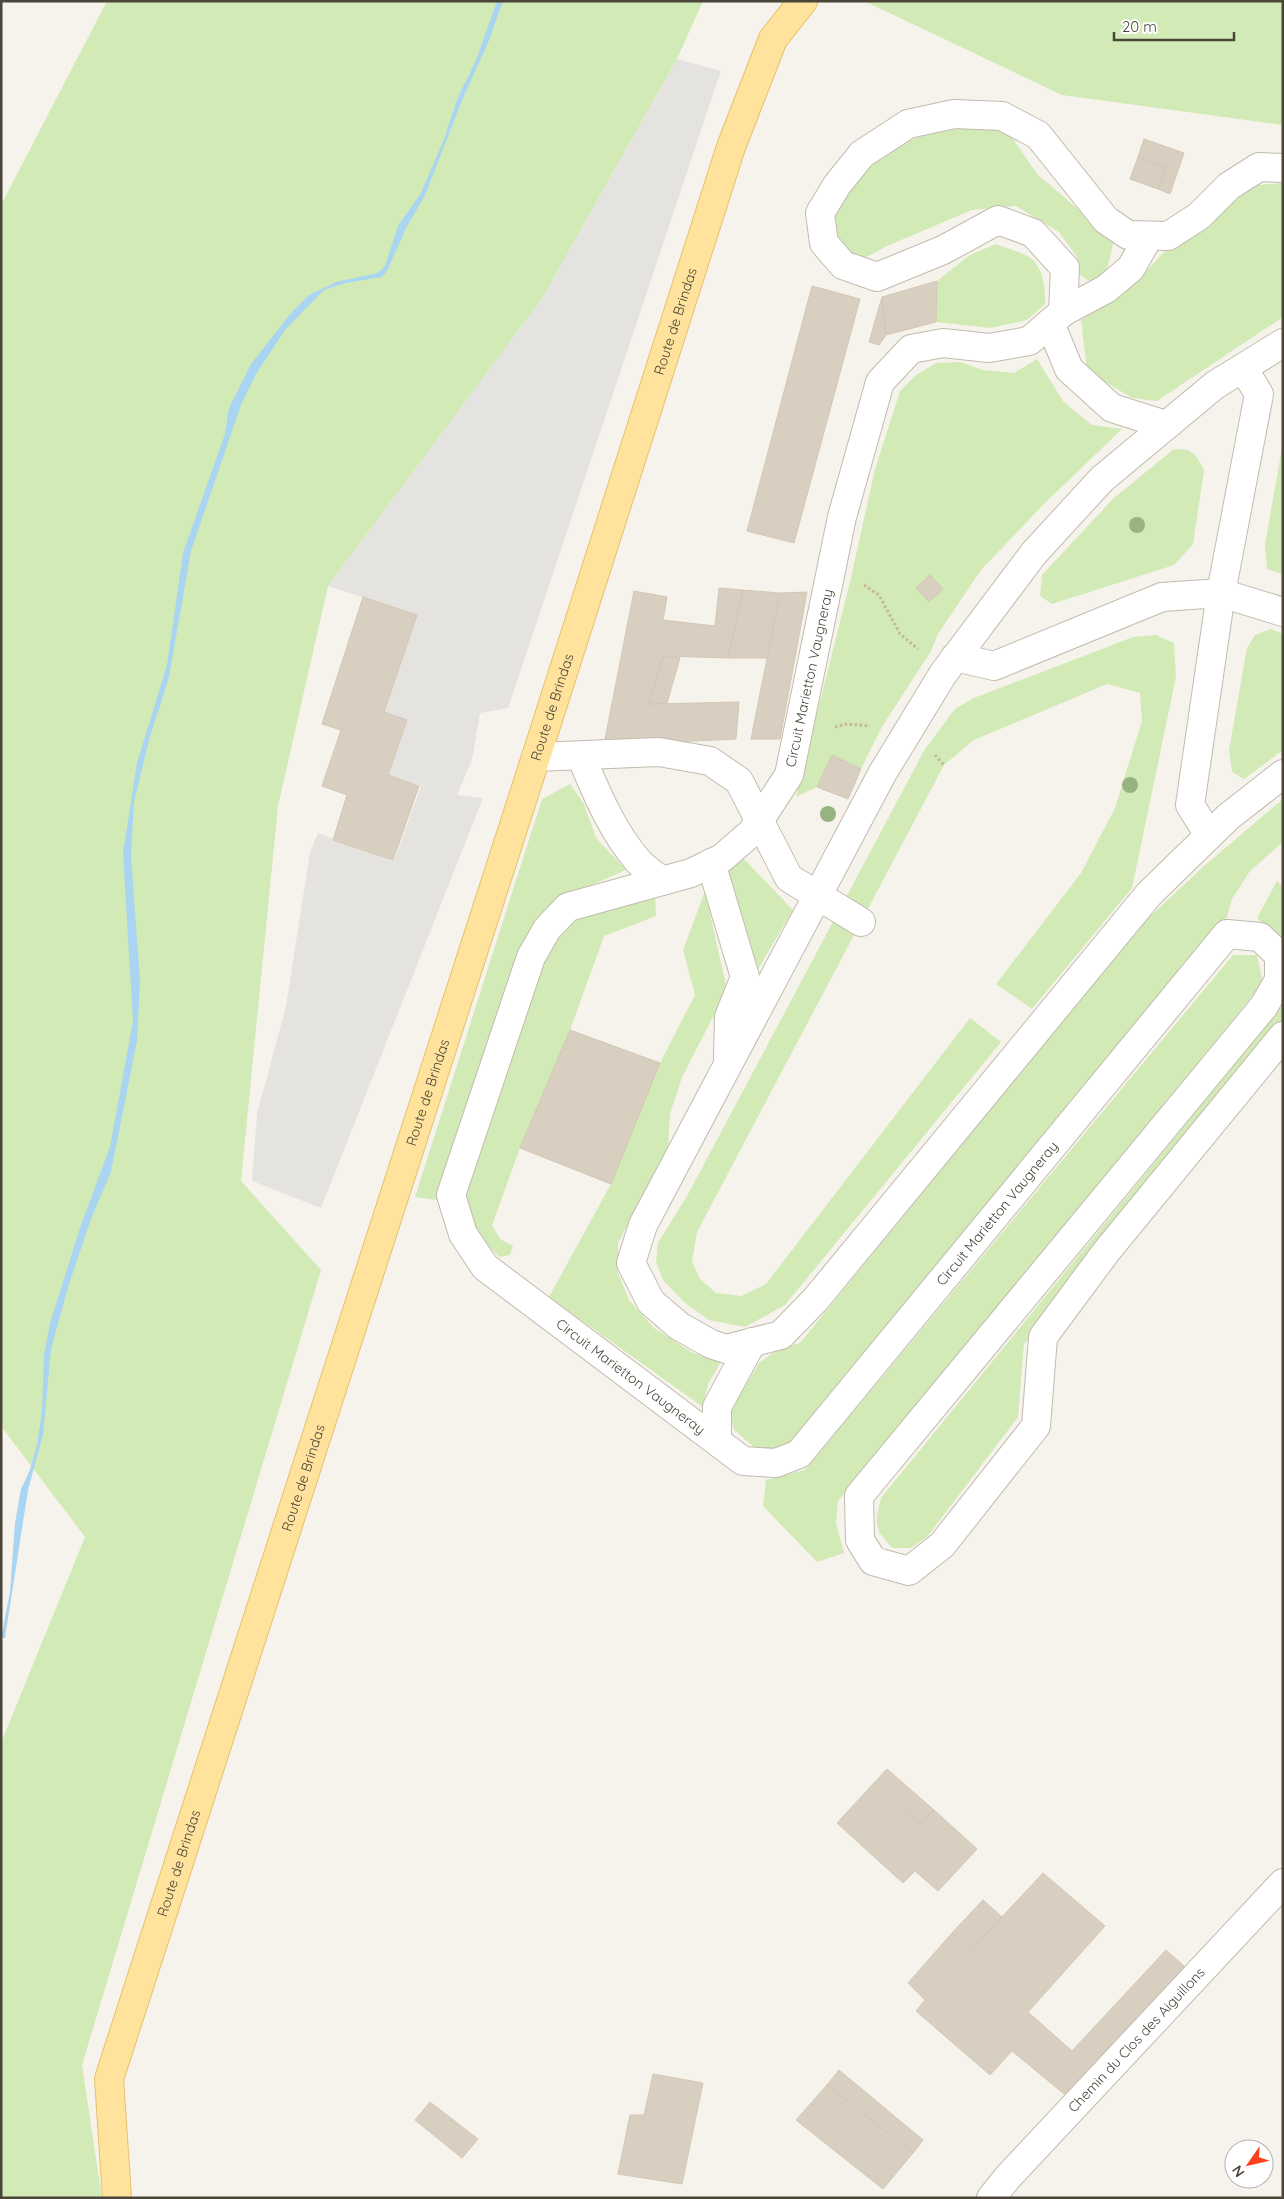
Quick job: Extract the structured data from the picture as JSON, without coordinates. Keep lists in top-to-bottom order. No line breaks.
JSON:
{"streets":{"main road":["Route de Brindas"],"street":["Circuit Marietton Vaugneray","Chemin du Clos des Aiguillons"]},"scale_bar":"20 m","north":"bottom left"}
